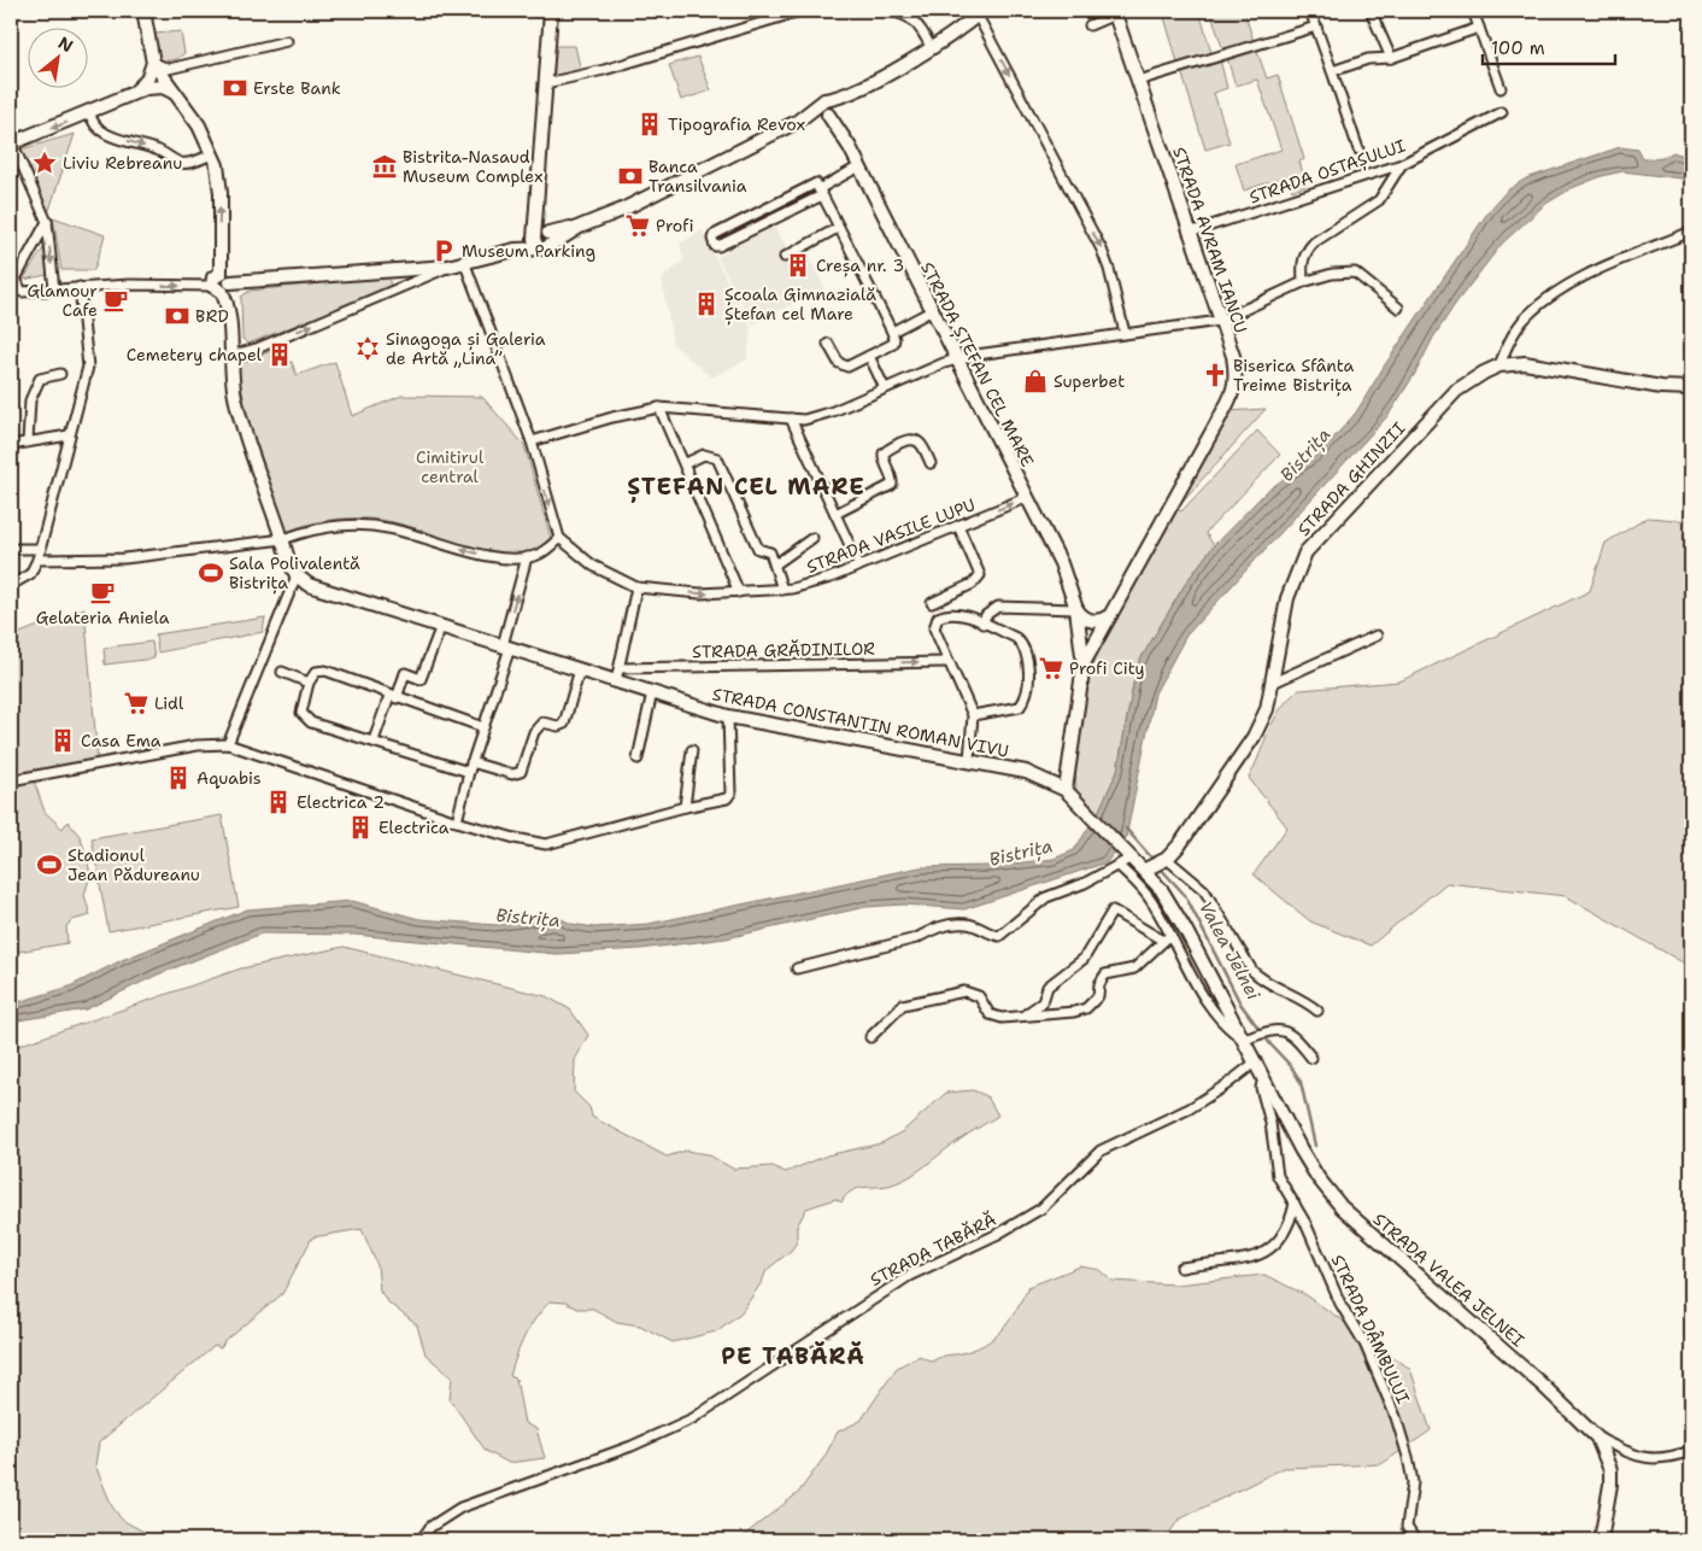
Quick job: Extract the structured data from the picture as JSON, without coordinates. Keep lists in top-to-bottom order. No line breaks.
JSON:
{"streets":{"street":["STRADA OSTAȘULUI","STRADA AVRAM IANCU","STRADA ȘTEFAN CEL MARE","STRADA GHINZII","STRADA VASILE LUPU","STRADA GRĂDINILOR","STRADA CONSTANTIN ROMAN VIVU","STRADA TABĂRĂ","STRADA VALEA JELNEI","STRADA DÂMBULUI"]},"crossings":[["STRADA OSTAȘULUI","STRADA AVRAM IANCU"],["STRADA AVRAM IANCU","STRADA ȘTEFAN CEL MARE"],["STRADA ȘTEFAN CEL MARE","STRADA VASILE LUPU"],["STRADA ȘTEFAN CEL MARE","STRADA CONSTANTIN ROMAN VIVU"],["STRADA ȘTEFAN CEL MARE","STRADA VALEA JELNEI"],["STRADA GHINZII","STRADA VALEA JELNEI"],["STRADA CONSTANTIN ROMAN VIVU","STRADA VALEA JELNEI"],["STRADA TABĂRĂ","STRADA VALEA JELNEI"],["STRADA VALEA JELNEI","STRADA DÂMBULUI"]],"one_way":["STRADA VASILE LUPU","STRADA GRĂDINILOR"],"districts":["ȘTEFAN CEL MARE","PE TABĂRĂ"],"water":["Bistrița","Valea Jelnei"],"parks":["Cimitirul central"],"places":{"bank":["Erste Bank","Banca Transilvania","BRD"],"building":["Tipografia Revox","Creșa nr. 3","Școala Gimnazială Ștefan cel Mare","Cemetery chapel","Casa Ema","Aquabis","Electrica 2","Electrica"],"place":["Liviu Rebreanu"],"museum":["Bistrita-Nasaud Museum Complex"],"supermarket":["Profi","Profi City","Lidl"],"parking":["Museum Parking"],"cafe":["Glamour Cafe","Gelateria Aniela"],"synagogue":["Sinagoga și Galeria de Artă „Lina”"],"church":["Biserica Sfânta Treime Bistrița"],"shop":["Superbet"],"sports":["Sala Polivalentă Bistrița","Stadionul Jean Pădureanu"]},"scale_bar":"100 m","north":"top right"}
